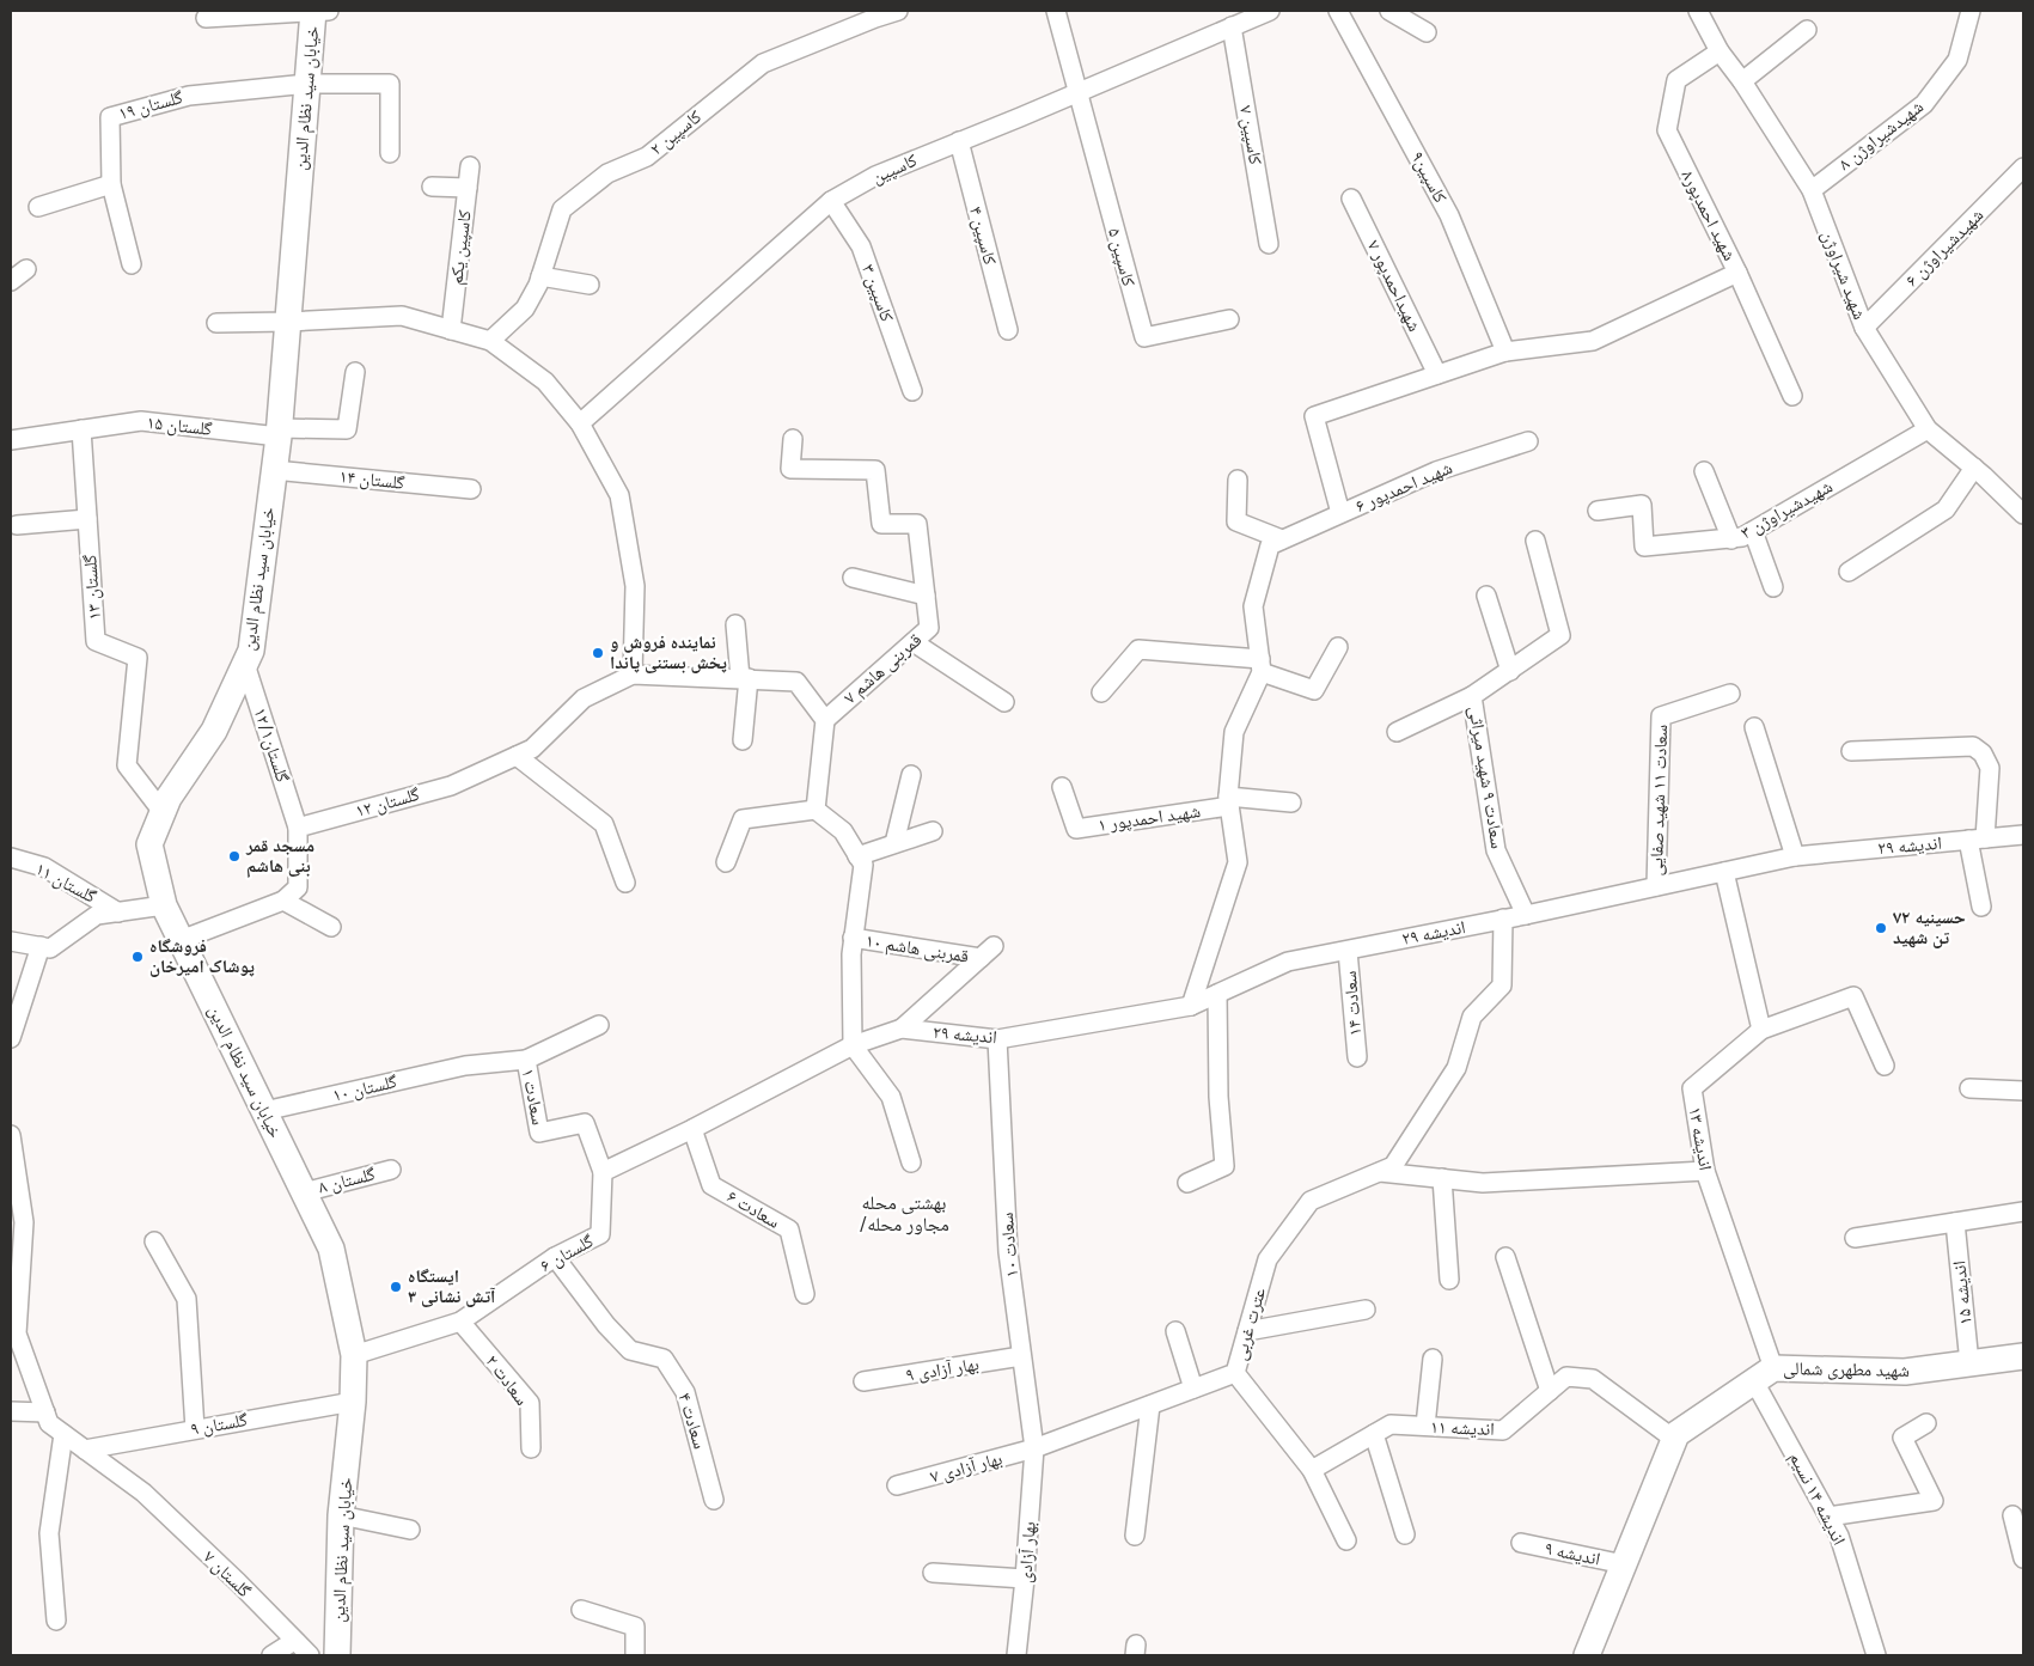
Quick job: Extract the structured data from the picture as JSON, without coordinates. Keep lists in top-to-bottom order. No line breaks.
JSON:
{"streets":{"main road":["خیابان سید نظام الدین","شهید مطهری شمالی"],"street":["گلستان ۱۹","کاسپین ۲","کاسپین ۷","شهیدشیراوژن ۸","کاسپین","کاسپین۹","شهید احمدپور۸","کاسپین ۴","کاسپین یکم","شهیدشیراوژن ۶","کاسپین ۵","شهید شیراوژن","شهیداحمدپور ۷","کاسپین ۳","گلستان ۱۵","گلستان ۱۴","شهید احمدپور ۶","شهیدشیراوژن ۳","گلستان ۱۳","قمربنی هاشم ۷","گلستان۱۲/۱","سعادت ۹ شهید میراثی","سعادت ۱۱ شهید صفایی","گلستان ۱۲","شهید احمدپور ۱","اندیشه ۲۹","گلستان ۱۱","قمربنی هاشم ۱۰","سعادت ۱۴","گلستان ۱۰","سعادت ۱","اندیشه ۱۳","گلستان ۸","سعادت ۶","سعادت ۱۰","گلستان ۶","اندیشه ۱۵","عترت غربی","بهار آزادی ۹","سعادت ۲","سعادت ۴","گلستان ۹","اندیشه ۱۱","بهار آزادی ۷","اندیشه ۱۴ نسیم","بهار آزادی","اندیشه ۹","گلستان ۷"]},"crossings":[["خیابان سید نظام الدین","گلستان ۱۹"],["خیابان سید نظام الدین","گلستان ۱۵"],["خیابان سید نظام الدین","گلستان ۱۴"],["خیابان سید نظام الدین","گلستان ۱۳"],["خیابان سید نظام الدین","گلستان۱۲/۱"],["خیابان سید نظام الدین","گلستان ۱۰"],["خیابان سید نظام الدین","گلستان ۸"],["خیابان سید نظام الدین","گلستان ۶"],["خیابان سید نظام الدین","گلستان ۹"],["کاسپین ۷","کاسپین"],["شهیدشیراوژن ۸","شهید شیراوژن"],["کاسپین","کاسپین ۴"],["کاسپین","کاسپین ۵"],["کاسپین","کاسپین ۳"],["شهید احمدپور۸","شهید شیراوژن"],["شهیدشیراوژن ۶","شهید شیراوژن"],["شهید شیراوژن","شهیدشیراوژن ۳"],["گلستان ۱۵","گلستان ۱۳"],["گلستان۱۲/۱","گلستان ۱۲"],["سعادت ۹ شهید میراثی","اندیشه ۲۹"],["سعادت ۱۱ شهید صفایی","اندیشه ۲۹"],["اندیشه ۲۹","سعادت ۱۴"],["اندیشه ۲۹","سعادت ۱۰"],["گلستان ۱۰","سعادت ۱"],["سعادت ۱","گلستان ۶"],["اندیشه ۱۳","شهید مطهری شمالی"],["اندیشه ۱۳","اندیشه ۱۴ نسیم"],["سعادت ۱۰","عترت غربی"],["سعادت ۱۰","بهار آزادی ۹"],["سعادت ۱۰","بهار آزادی ۷"],["سعادت ۱۰","بهار آزادی"],["گلستان ۶","سعادت ۲"],["گلستان ۶","سعادت ۴"],["اندیشه ۱۵","شهید مطهری شمالی"],["عترت غربی","بهار آزادی ۷"],["عترت غربی","بهار آزادی"],["شهید مطهری شمالی","اندیشه ۱۴ نسیم"],["گلستان ۹","گلستان ۷"],["بهار آزادی ۷","بهار آزادی"]],"districts":["بهشتی محله /مجاور محله"],"places":["نماینده فروش و پخش بستنی پاندا","مسجد قمر بنی هاشم","حسینیه ۷۲ تن شهید","فروشگاه پوشاک امیرخان","ایستگاه آتش نشانی ۳"]}
